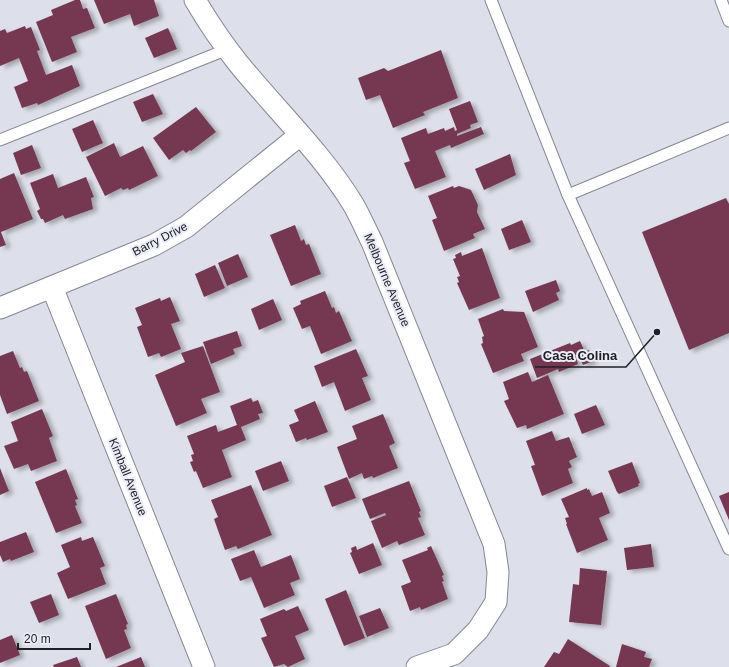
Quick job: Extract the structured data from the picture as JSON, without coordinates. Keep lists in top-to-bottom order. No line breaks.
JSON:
{"streets":{"street":["Barry Drive","Melbourne Avenue","Kimball Avenue"]},"crossings":[["Barry Drive","Melbourne Avenue"],["Barry Drive","Kimball Avenue"]],"places":["Casa Colina"],"scale_bar":"20 m"}
